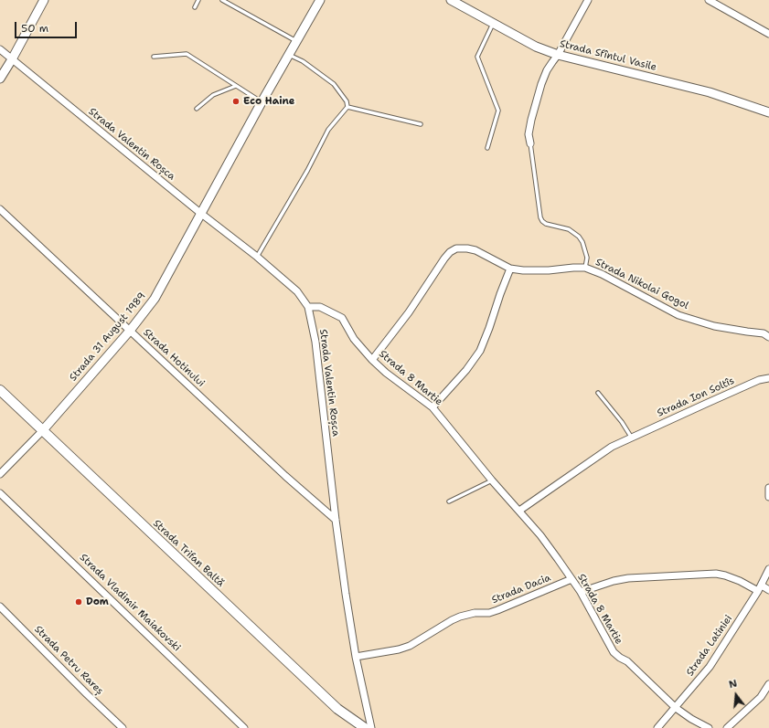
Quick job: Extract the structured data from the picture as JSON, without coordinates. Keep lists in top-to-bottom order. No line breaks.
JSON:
{"streets":{"main road":["Strada Trifan Baltă"],"street":["Strada Sfîntul Vasile","Strada Valentin Roșca","Strada Nikolai Gogol","Strada 31 August 1989","Strada Hotinului","Strada 8 Martie","Strada Ion Soltîs","Strada Dacia","Strada Vladimir Maiakovski","Strada Latiniei","Strada Petru Rareș"]},"crossings":[["Strada Valentin Roșca","Strada 31 August 1989"],["Strada Valentin Roșca","Strada Hotinului"],["Strada Valentin Roșca","Strada 8 Martie"],["Strada Valentin Roșca","Strada Dacia"],["Strada Nikolai Gogol","Strada 8 Martie"],["Strada 31 August 1989","Strada Hotinului"],["Strada 31 August 1989","Strada Trifan Baltă"],["Strada 8 Martie","Strada Ion Soltîs"],["Strada 8 Martie","Strada Dacia"],["Strada 8 Martie","Strada Latiniei"]],"places":["Eco Haine","Dom"],"scale_bar":"50 m","north":"top"}
